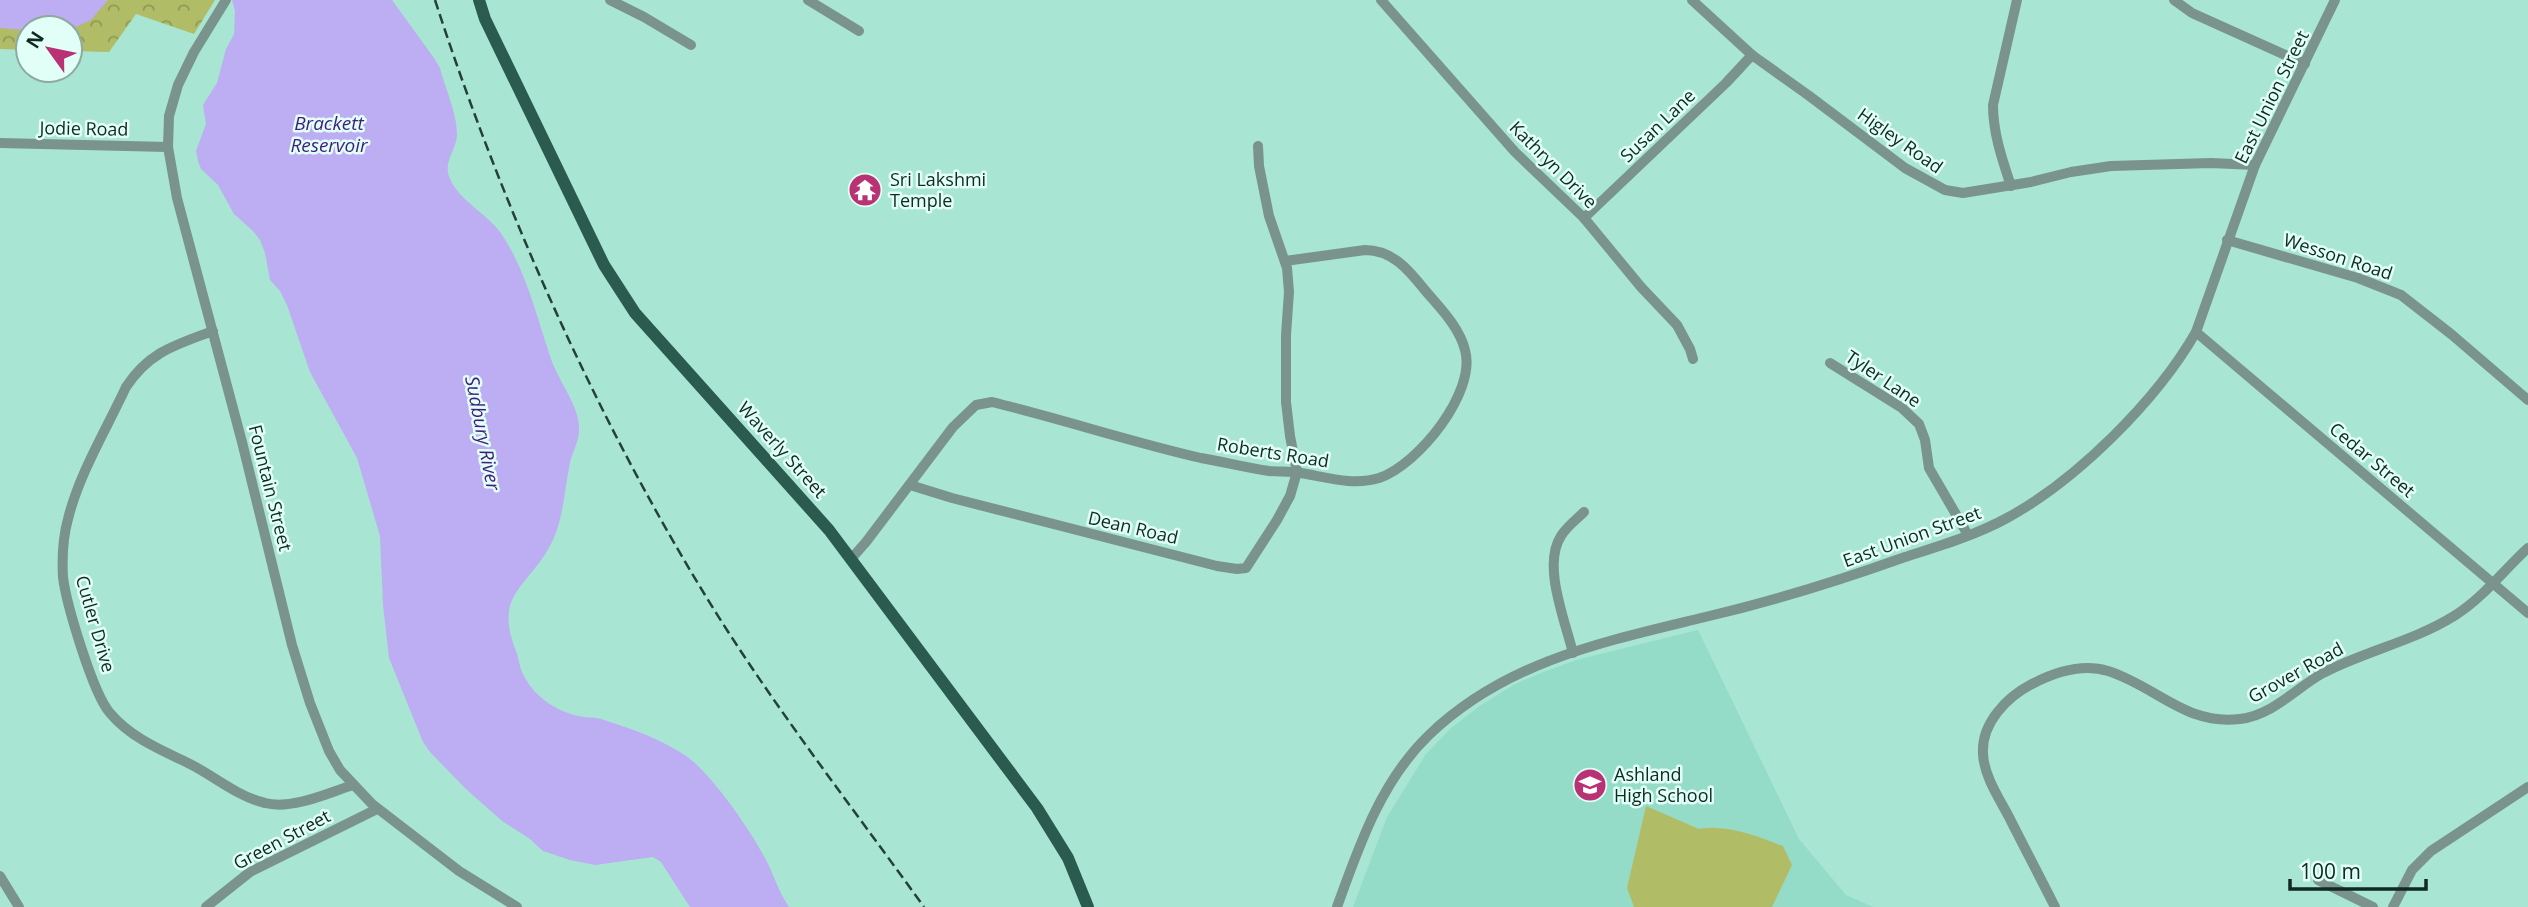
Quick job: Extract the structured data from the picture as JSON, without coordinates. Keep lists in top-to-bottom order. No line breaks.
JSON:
{"streets":{"main road":["Waverly Street"],"street":["East Union Street","Susan Lane","Jodie Road","Higley Road","Kathryn Drive","Wesson Road","Tyler Lane","Roberts Road","Cedar Street","Fountain Street","Dean Road","Cutler Drive","Grover Road","Green Street"]},"crossings":[["East Union Street","Higley Road"],["East Union Street","Wesson Road"],["East Union Street","Tyler Lane"],["East Union Street","Cedar Street"],["Susan Lane","Higley Road"],["Susan Lane","Kathryn Drive"],["Jodie Road","Fountain Street"],["Waverly Street","Roberts Road"],["Roberts Road","Dean Road"],["Cedar Street","Grover Road"],["Fountain Street","Cutler Drive"],["Fountain Street","Green Street"]],"water":["Brackett Reservoir","Sudbury River"],"places":{"temple":["Sri Lakshmi Temple"],"school or university":["Ashland High School"]},"scale_bar":"100 m","north":"top left"}
